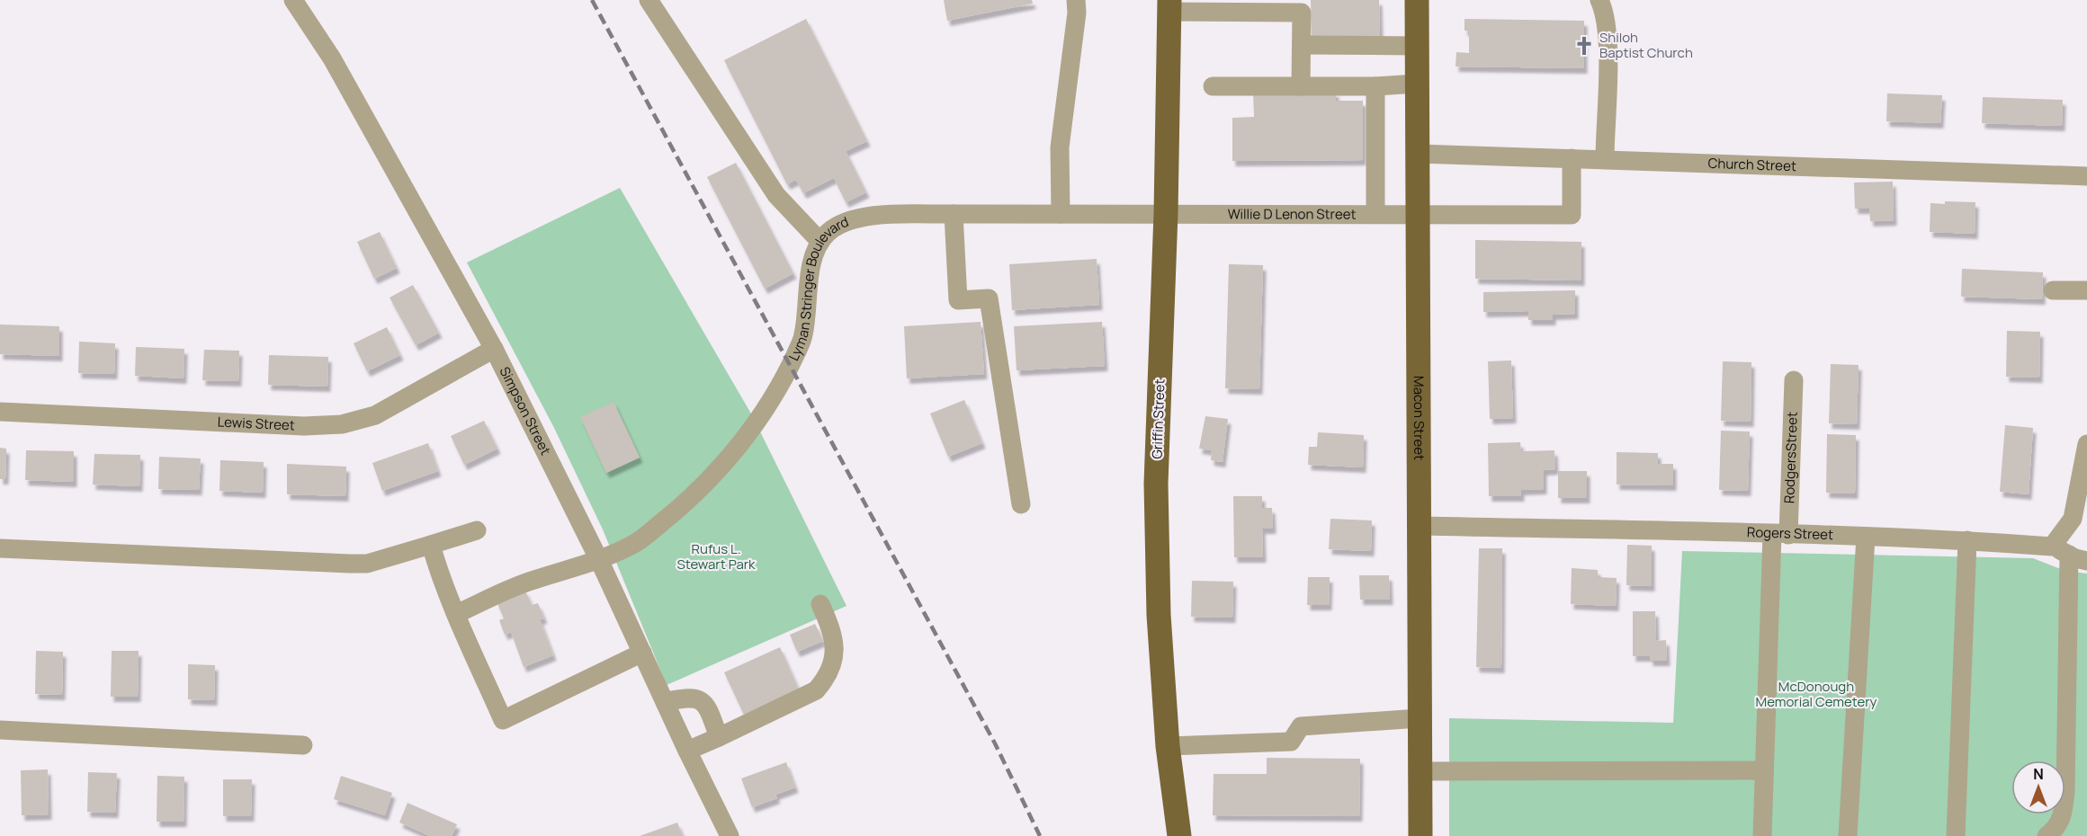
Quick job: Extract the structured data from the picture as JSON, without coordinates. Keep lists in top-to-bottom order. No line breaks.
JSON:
{"streets":{"main road":["Macon Street","Griffin Street"],"street":["Church Street","Willie D Lenon Street","Lyman Stringer Boulevard","Simpson Street","Lewis Street","RodgersStreet","Rogers Street"]},"crossings":[["Church Street","Willie D Lenon Street"],["Church Street","Macon Street"],["Willie D Lenon Street","Lyman Stringer Boulevard"],["Willie D Lenon Street","Macon Street"],["Willie D Lenon Street","Griffin Street"],["Lyman Stringer Boulevard","Simpson Street"],["Lyman Stringer Boulevard","Griffin Street"],["Simpson Street","Lewis Street"],["Macon Street","Rogers Street"],["RodgersStreet","Rogers Street"]],"parks":["Rufus L. Stewart Park","McDonough Memorial Cemetery"],"places":{"church":["Shiloh Baptist Church"]},"north":"top"}
